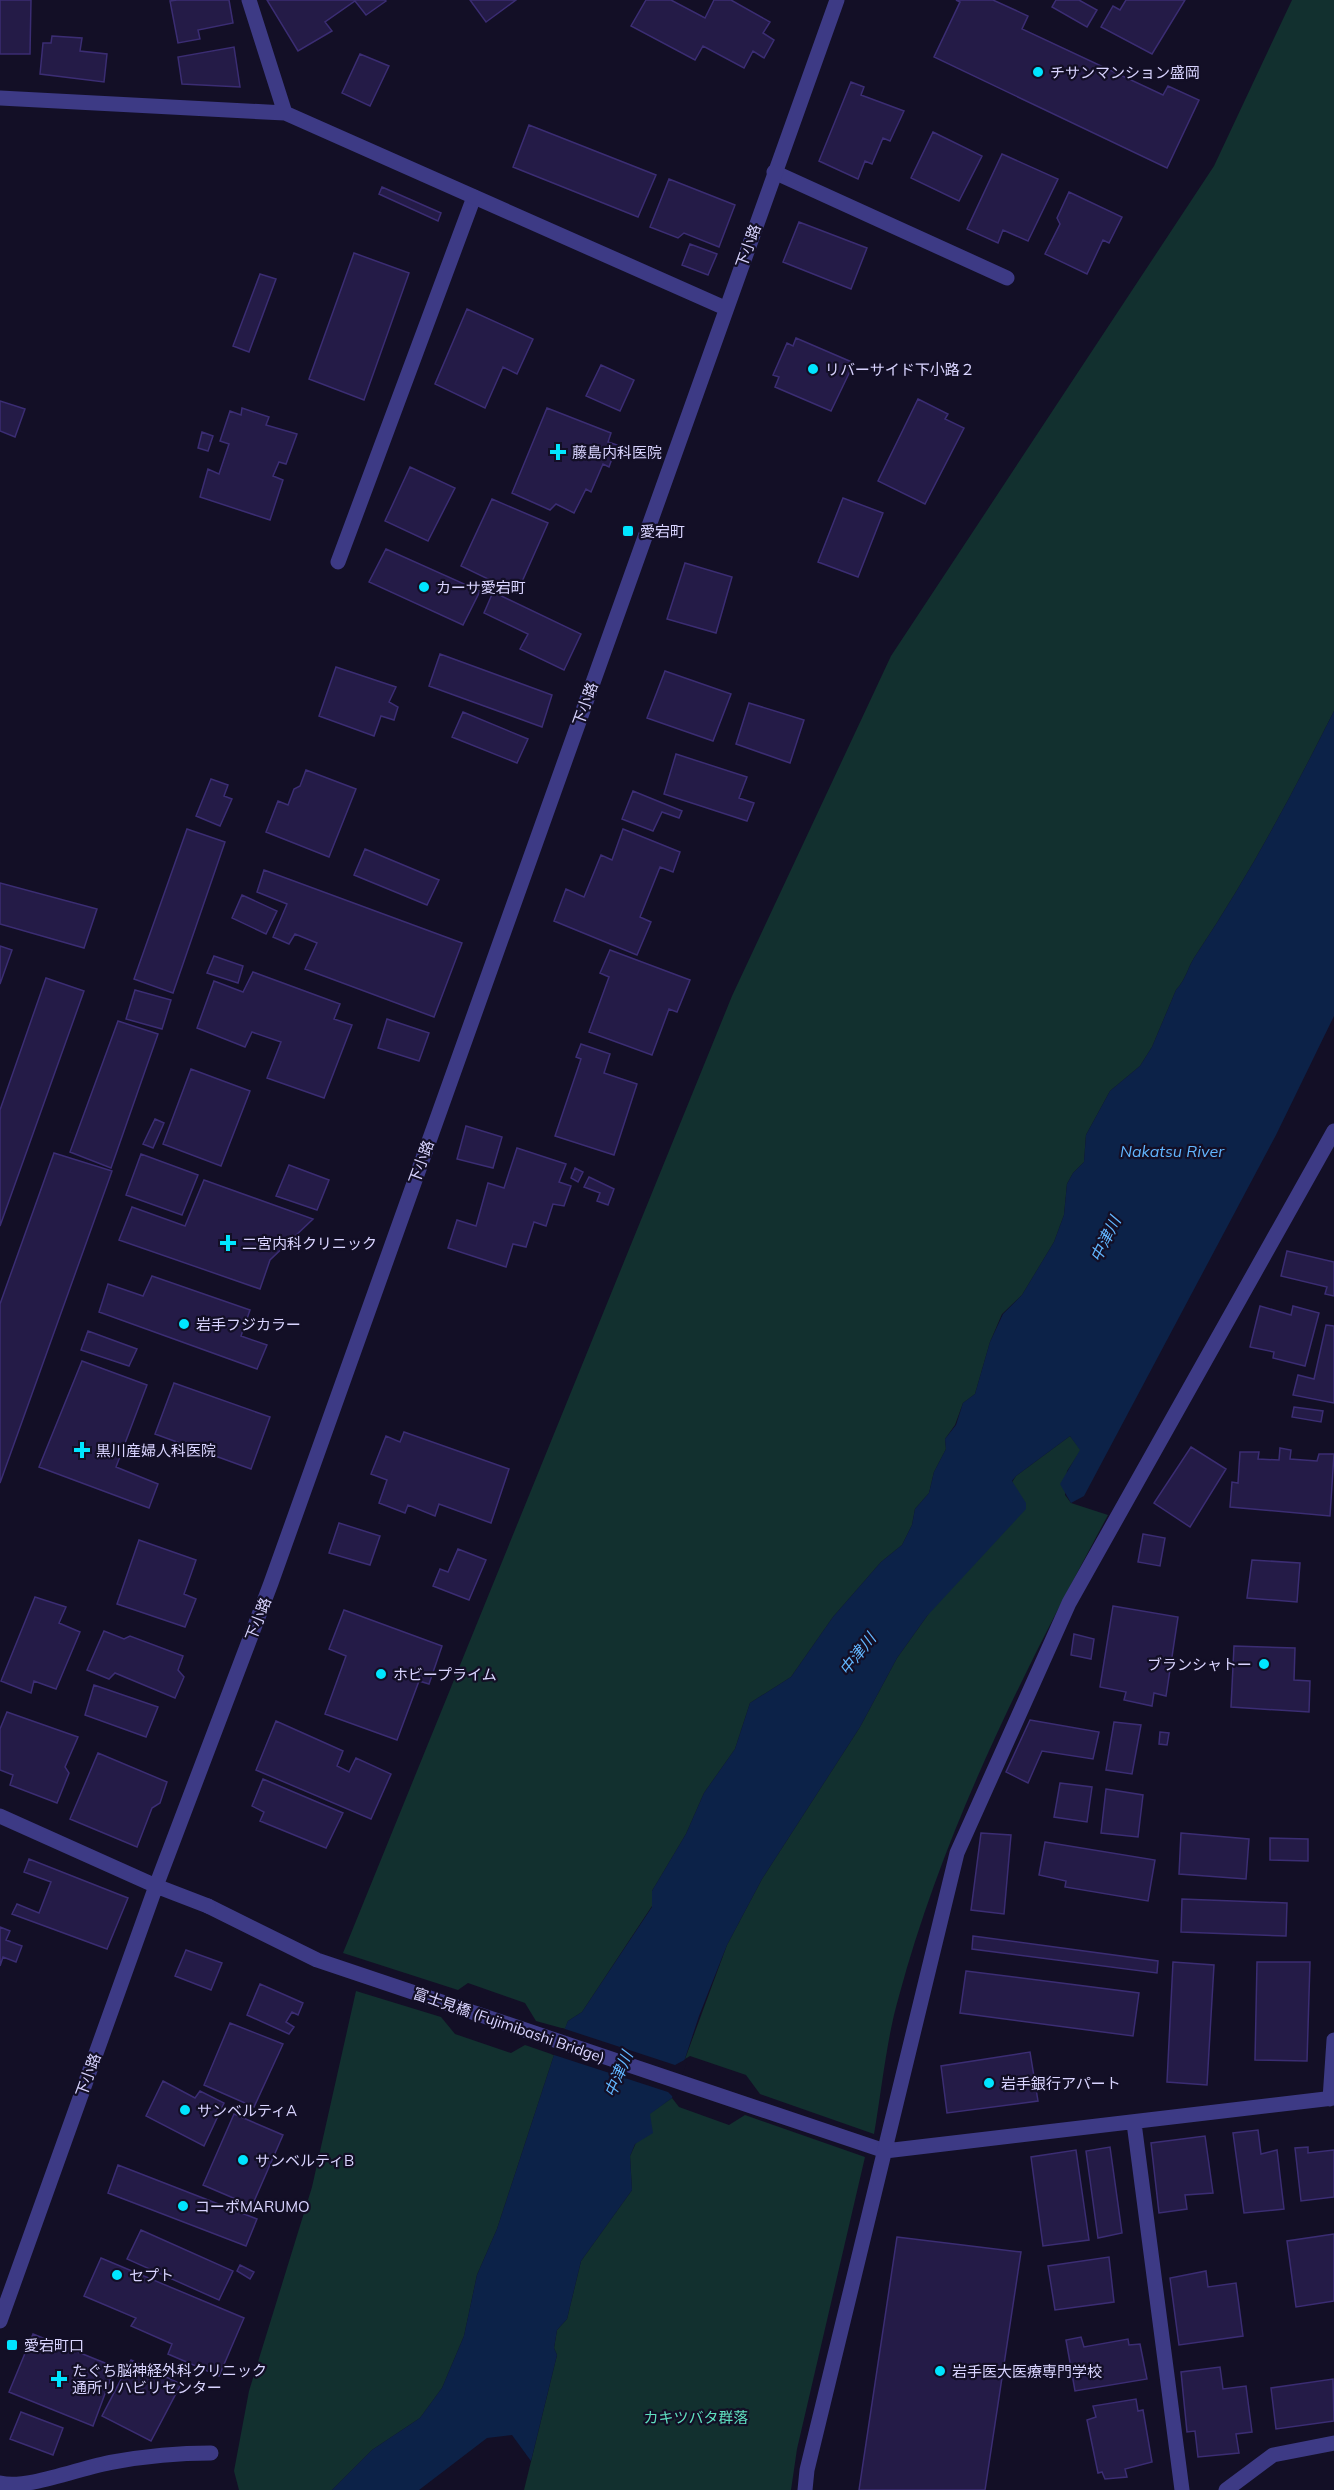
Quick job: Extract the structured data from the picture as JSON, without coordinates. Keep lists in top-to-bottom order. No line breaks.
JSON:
{"streets":{"street":["下小路","富士見橋 (Fujimibashi Bridge)"]},"crossings":[["下小路","富士見橋 (Fujimibashi Bridge)"]],"water":["Nakatsu River","中津川"],"parks":["カキツバタ群落"],"places":{"other":["チサンマンション盛岡","リバーサイド下小路２","カーサ愛宕町","岩手フジカラー","ブランシャトー","ホビープライム","岩手銀行アパート","サンベルティA","サンベルティB","コーポMARUMO","セプト","岩手医大医療専門学校"],"health":["藤島内科医院","二宮内科クリニック","黒川産婦人科医院","たぐち脳神経外科クリニック 通所リハビリセンター"],"transit":["愛宕町","愛宕町口"]}}
